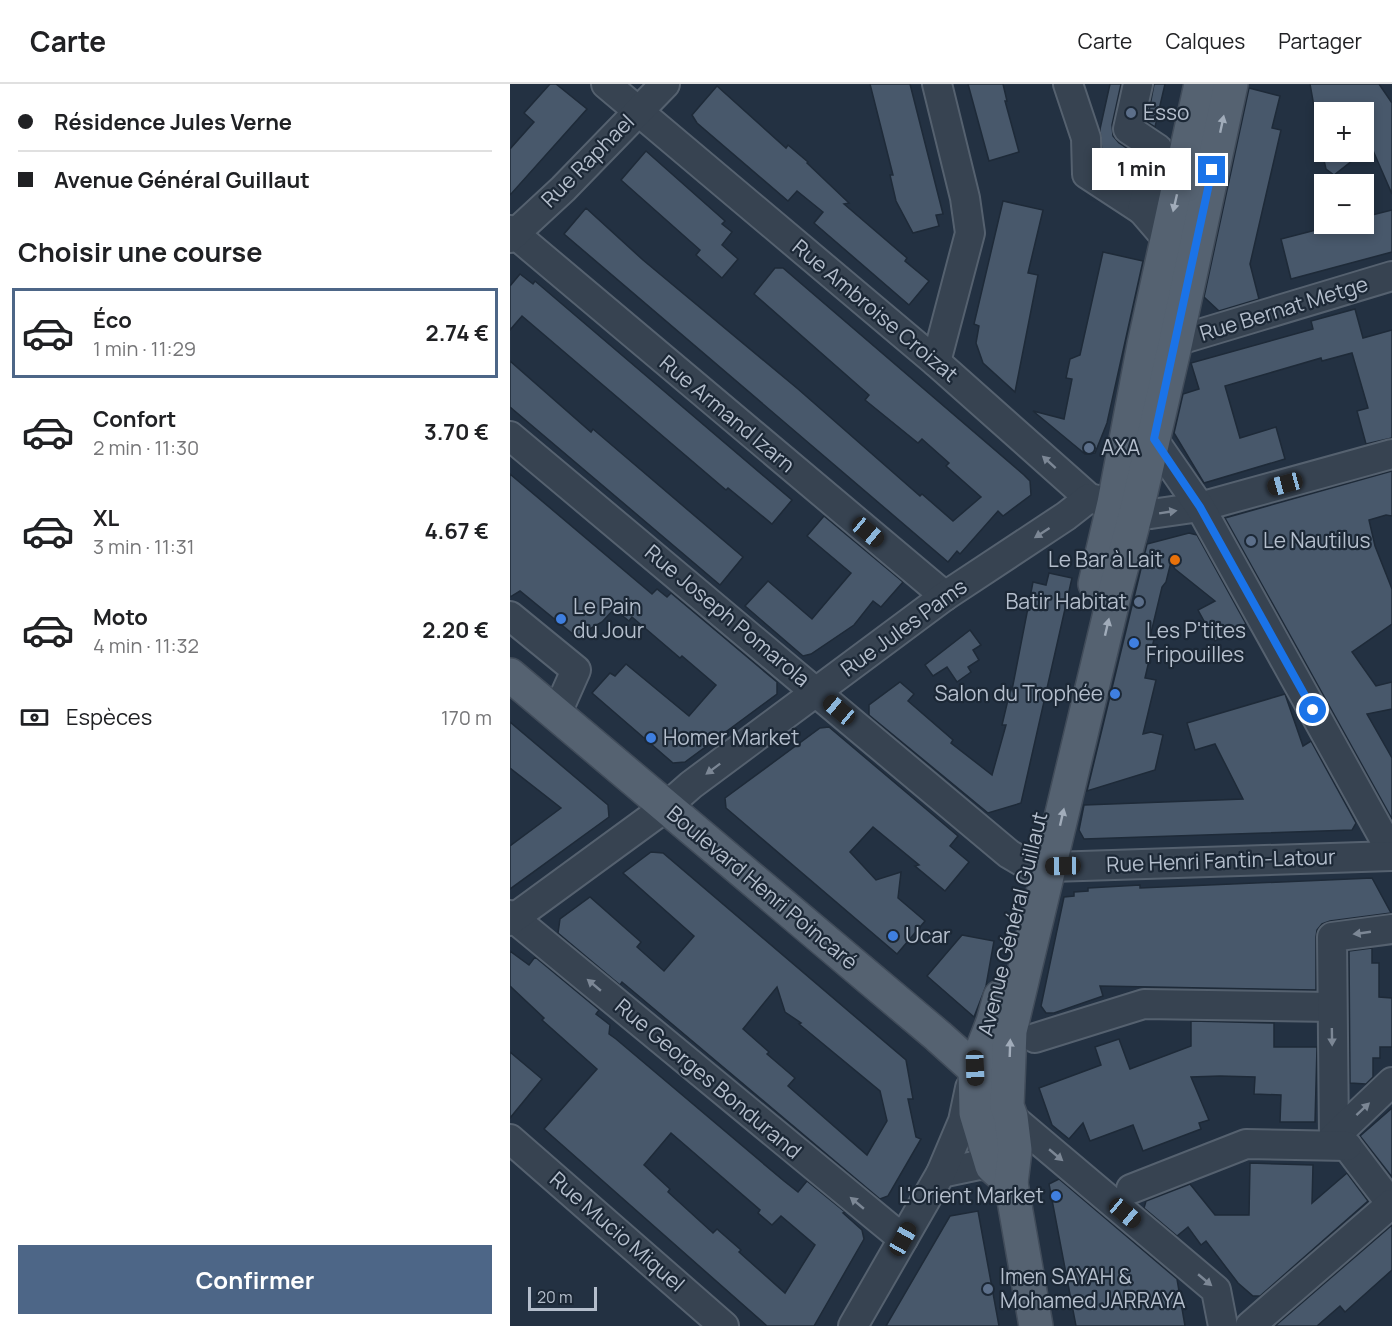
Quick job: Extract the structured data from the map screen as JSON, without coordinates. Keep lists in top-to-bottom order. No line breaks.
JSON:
{"streets":{"main road":["Boulevard Henri Poincaré","Avenue Général Guillaut"],"street":["Rue Raphael","Rue Bernat Metge","Rue Ambroise Croizat","Rue Armand Izarn","Rue Joseph Pomarola","Rue Jules Pams","Rue Henri Fantin-Latour","Rue Georges Bondurand","Rue Mucio Miquel"]},"crossings":[["Rue Raphael","Rue Ambroise Croizat"],["Rue Raphael","Rue Armand Izarn"],["Rue Bernat Metge","Avenue Général Guillaut"],["Rue Ambroise Croizat","Rue Jules Pams"],["Rue Ambroise Croizat","Avenue Général Guillaut"],["Rue Armand Izarn","Rue Jules Pams"],["Rue Joseph Pomarola","Rue Jules Pams"],["Rue Joseph Pomarola","Rue Henri Fantin-Latour"],["Rue Joseph Pomarola","Avenue Général Guillaut"],["Rue Jules Pams","Boulevard Henri Poincaré"],["Rue Jules Pams","Avenue Général Guillaut"],["Rue Jules Pams","Rue Georges Bondurand"],["Rue Henri Fantin-Latour","Avenue Général Guillaut"],["Boulevard Henri Poincaré","Avenue Général Guillaut"]],"one_way":["Rue Jules Pams","Rue Georges Bondurand"],"places":["Esso","AXA","Le Nautilus","Le Bar à Lait","Batir Habitat","Le Pain du Jour","Les P'tites Fripouilles","Salon du Trophée","Homer Market","Ucar","L'Orient Market","Imen SAYAH & Mohamed JARRAYA"],"scale_bar":"20 m","page":{"header":"Carte","nav":["Carte","Calques","Partager"],"banner":["Résidence Jules Verne","Avenue Général Guillaut"],"map_buttons":["+","−"],"bubble":"1 min","heading":"Choisir une course","list":[{"name":"Éco","note":"1 min · 11:29","value":"2.74 €"},{"name":"Confort","note":"2 min · 11:30","value":"3.70 €"},{"name":"XL","note":"3 min · 11:31","value":"4.67 €"},{"name":"Moto","note":"4 min · 11:32","value":"2.20 €"}],"pay":["Espèces","170 m"],"buttons":"Confirmer","scale":"20 m"}}
